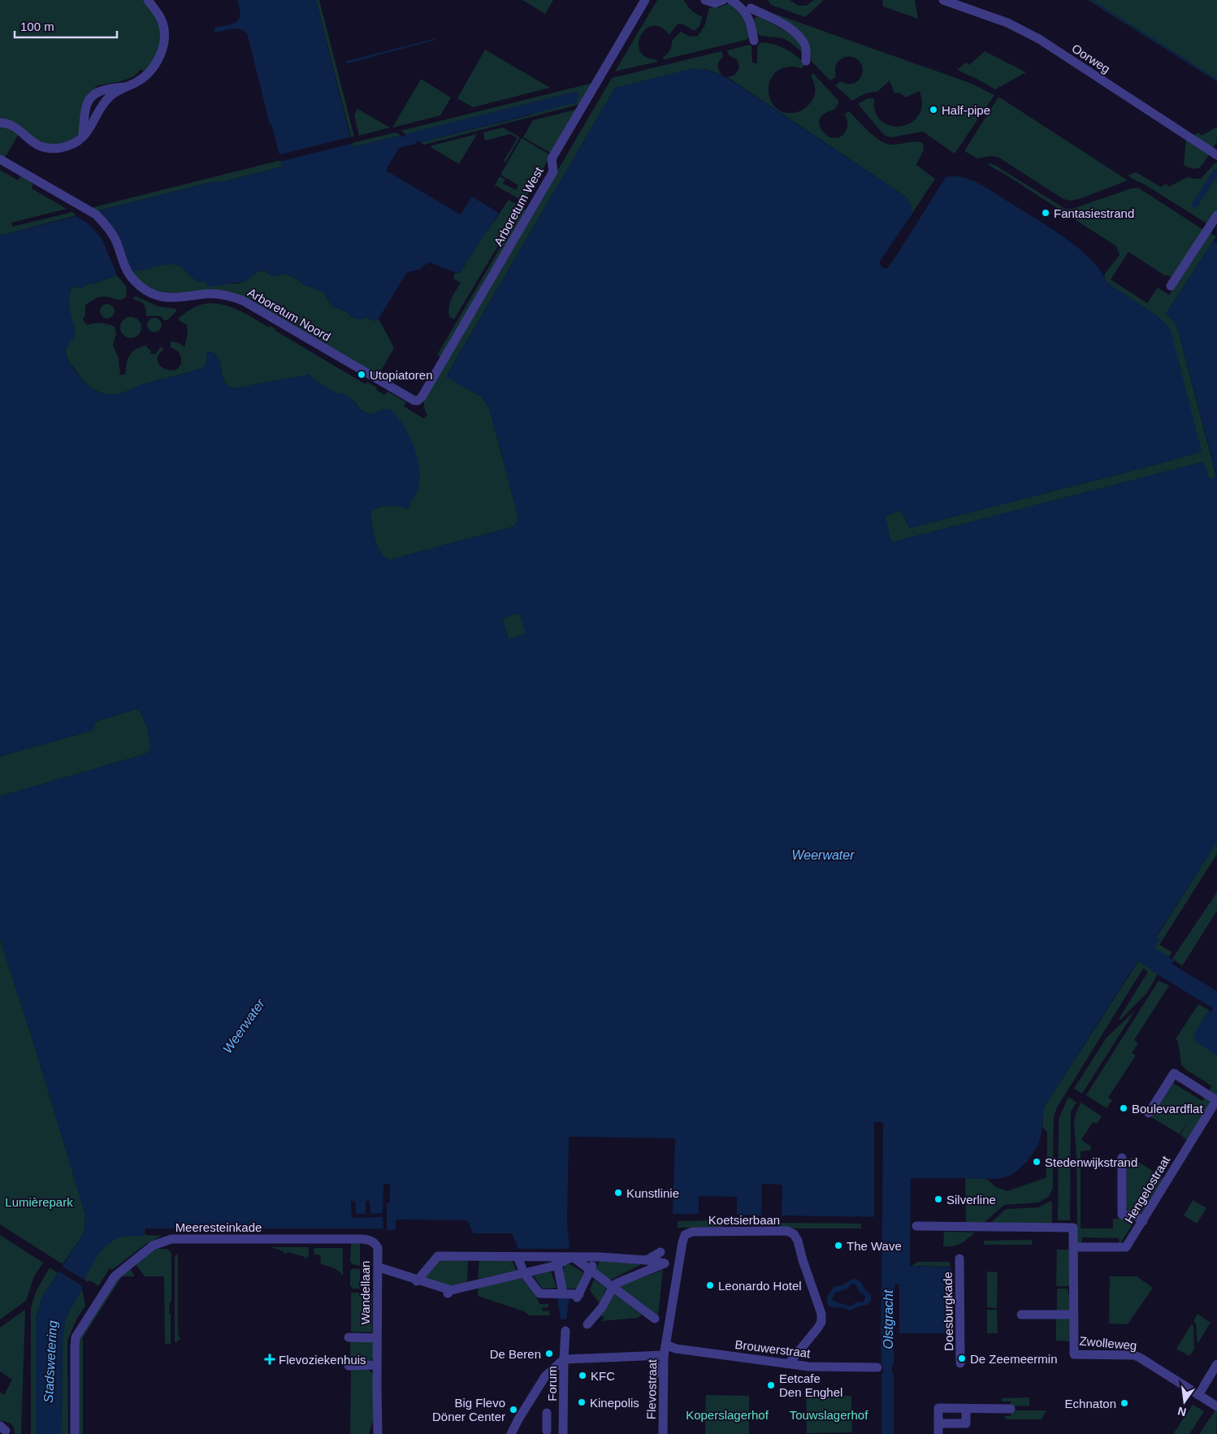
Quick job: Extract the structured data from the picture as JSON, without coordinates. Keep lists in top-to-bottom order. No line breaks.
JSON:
{"streets":{"street":["Oorweg","Arboretum West","Arboretum Noord","Hengelostraat","Koetsierbaan","Meeresteinkade","Wandellaan","Doesburgkade","Zwolleweg","Brouwerstraat","Forum","Flevostraat"]},"crossings":[["Arboretum West","Arboretum Noord"],["Hengelostraat","Zwolleweg"],["Koetsierbaan","Brouwerstraat"],["Koetsierbaan","Flevostraat"],["Meeresteinkade","Wandellaan"],["Brouwerstraat","Flevostraat"]],"water":["Weerwater","Olstgracht","Stadswetering"],"parks":["Lumièrepark","Koperslagerhof","Touwslagerhof"],"places":{"other":["Half-pipe","Fantasiestrand","Utopiatoren","Boulevardflat","Stedenwijkstrand","Kunstlinie","Silverline","The Wave","Leonardo Hotel","De Beren","De Zeemeermin","KFC","Eetcafe Den Enghel","Kinepolis","Echnaton","Big Flevo Döner Center"],"health":["Flevoziekenhuis"]},"scale_bar":"100 m","north":"bottom"}
